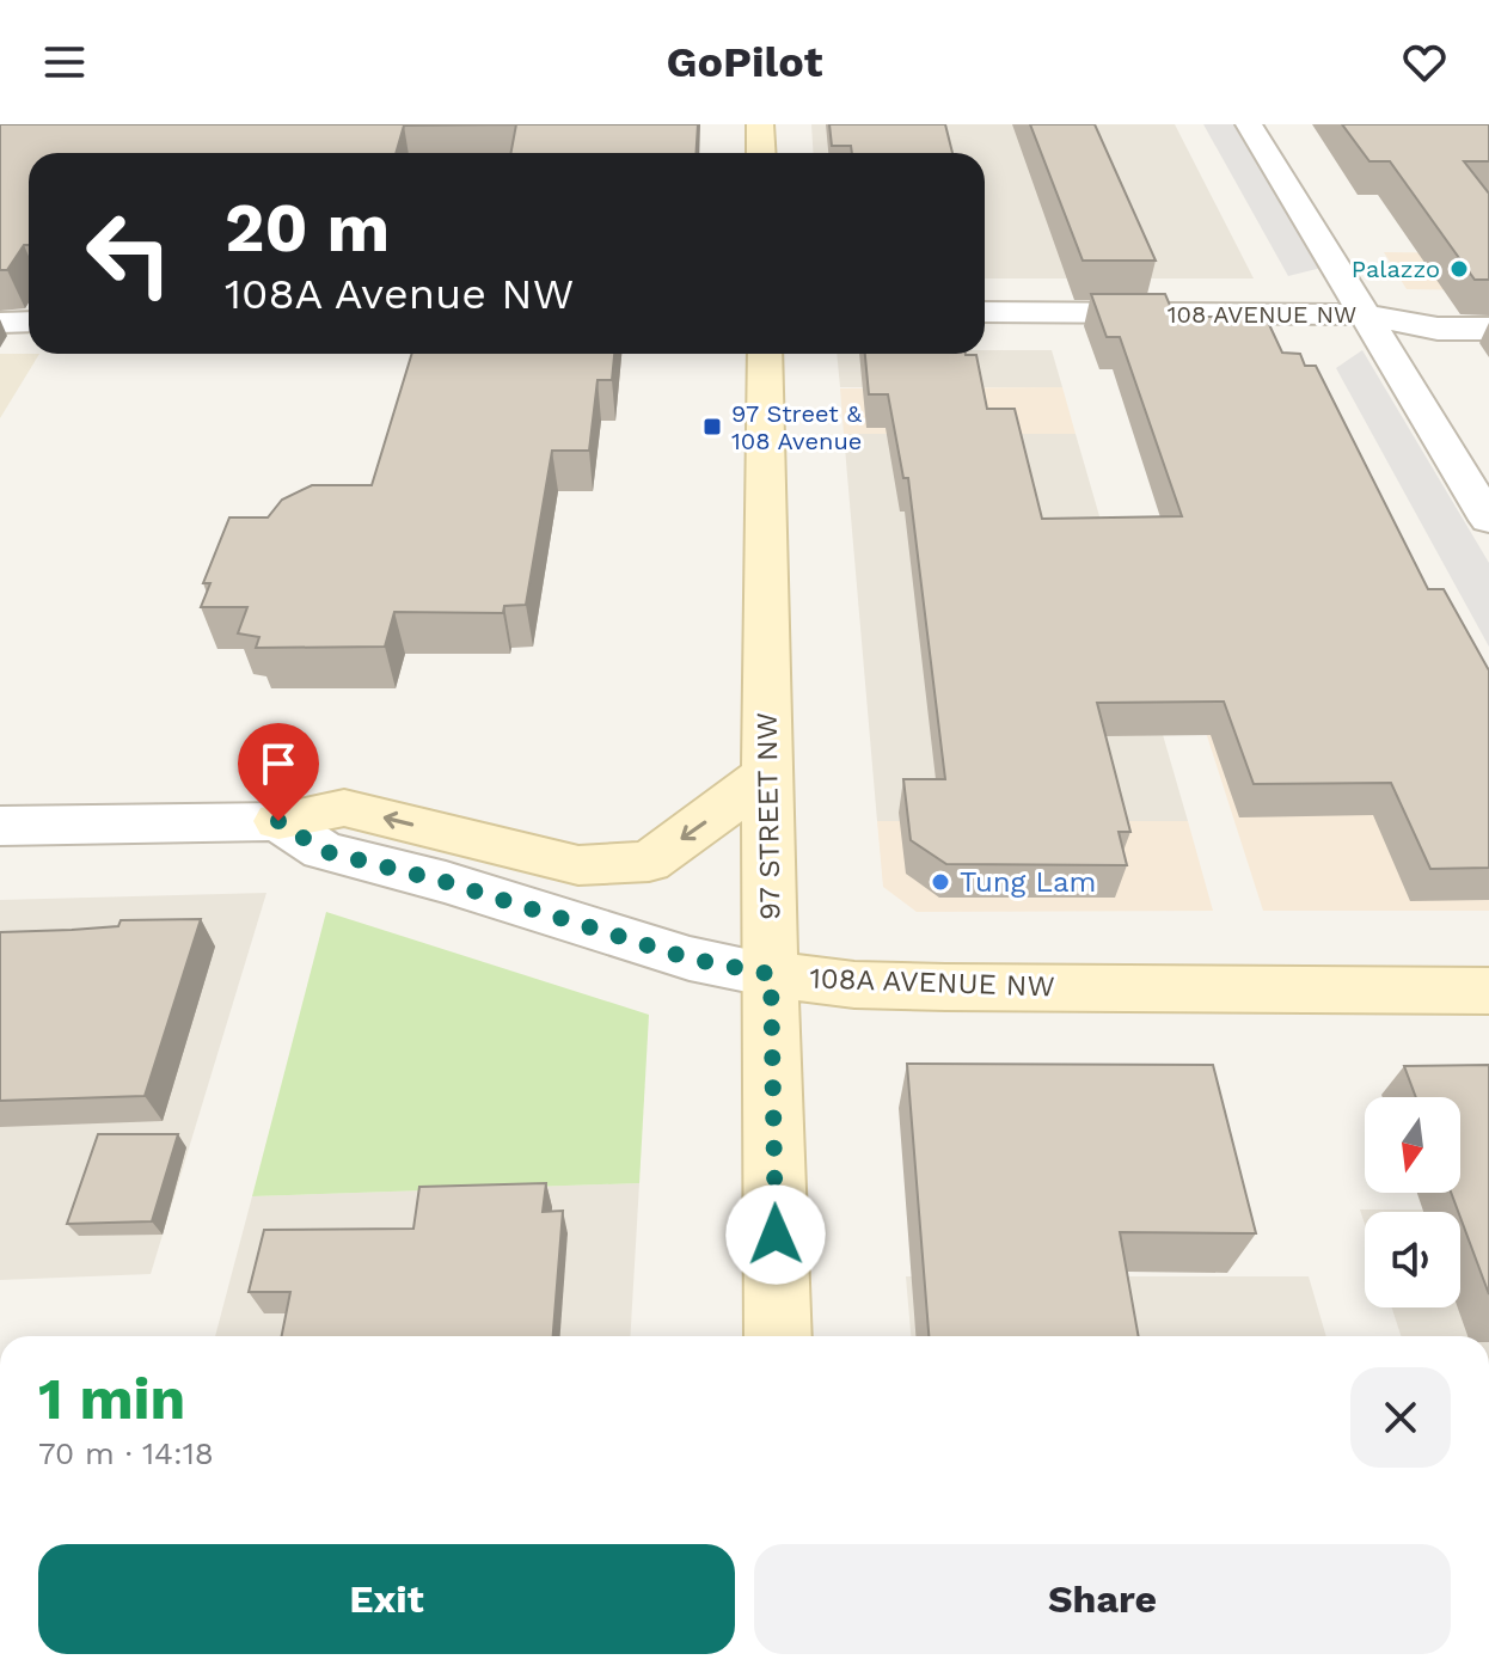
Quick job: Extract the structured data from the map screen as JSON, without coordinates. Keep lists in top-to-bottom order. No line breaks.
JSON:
{"streets":{"main road":["97 STREET NW","108A AVENUE NW"],"street":["108 AVENUE NW"]},"crossings":[["97 STREET NW","108A AVENUE NW"]],"places":{"other":["Palazzo","Tung Lam"],"transit":["97 Street & 108 Avenue"]},"north":"bottom","page":{"header":"GoPilot","turn":["20 m","108A Avenue NW"],"heading":["1 min","70 m · 14:18"],"buttons":["Exit","Share"]}}
